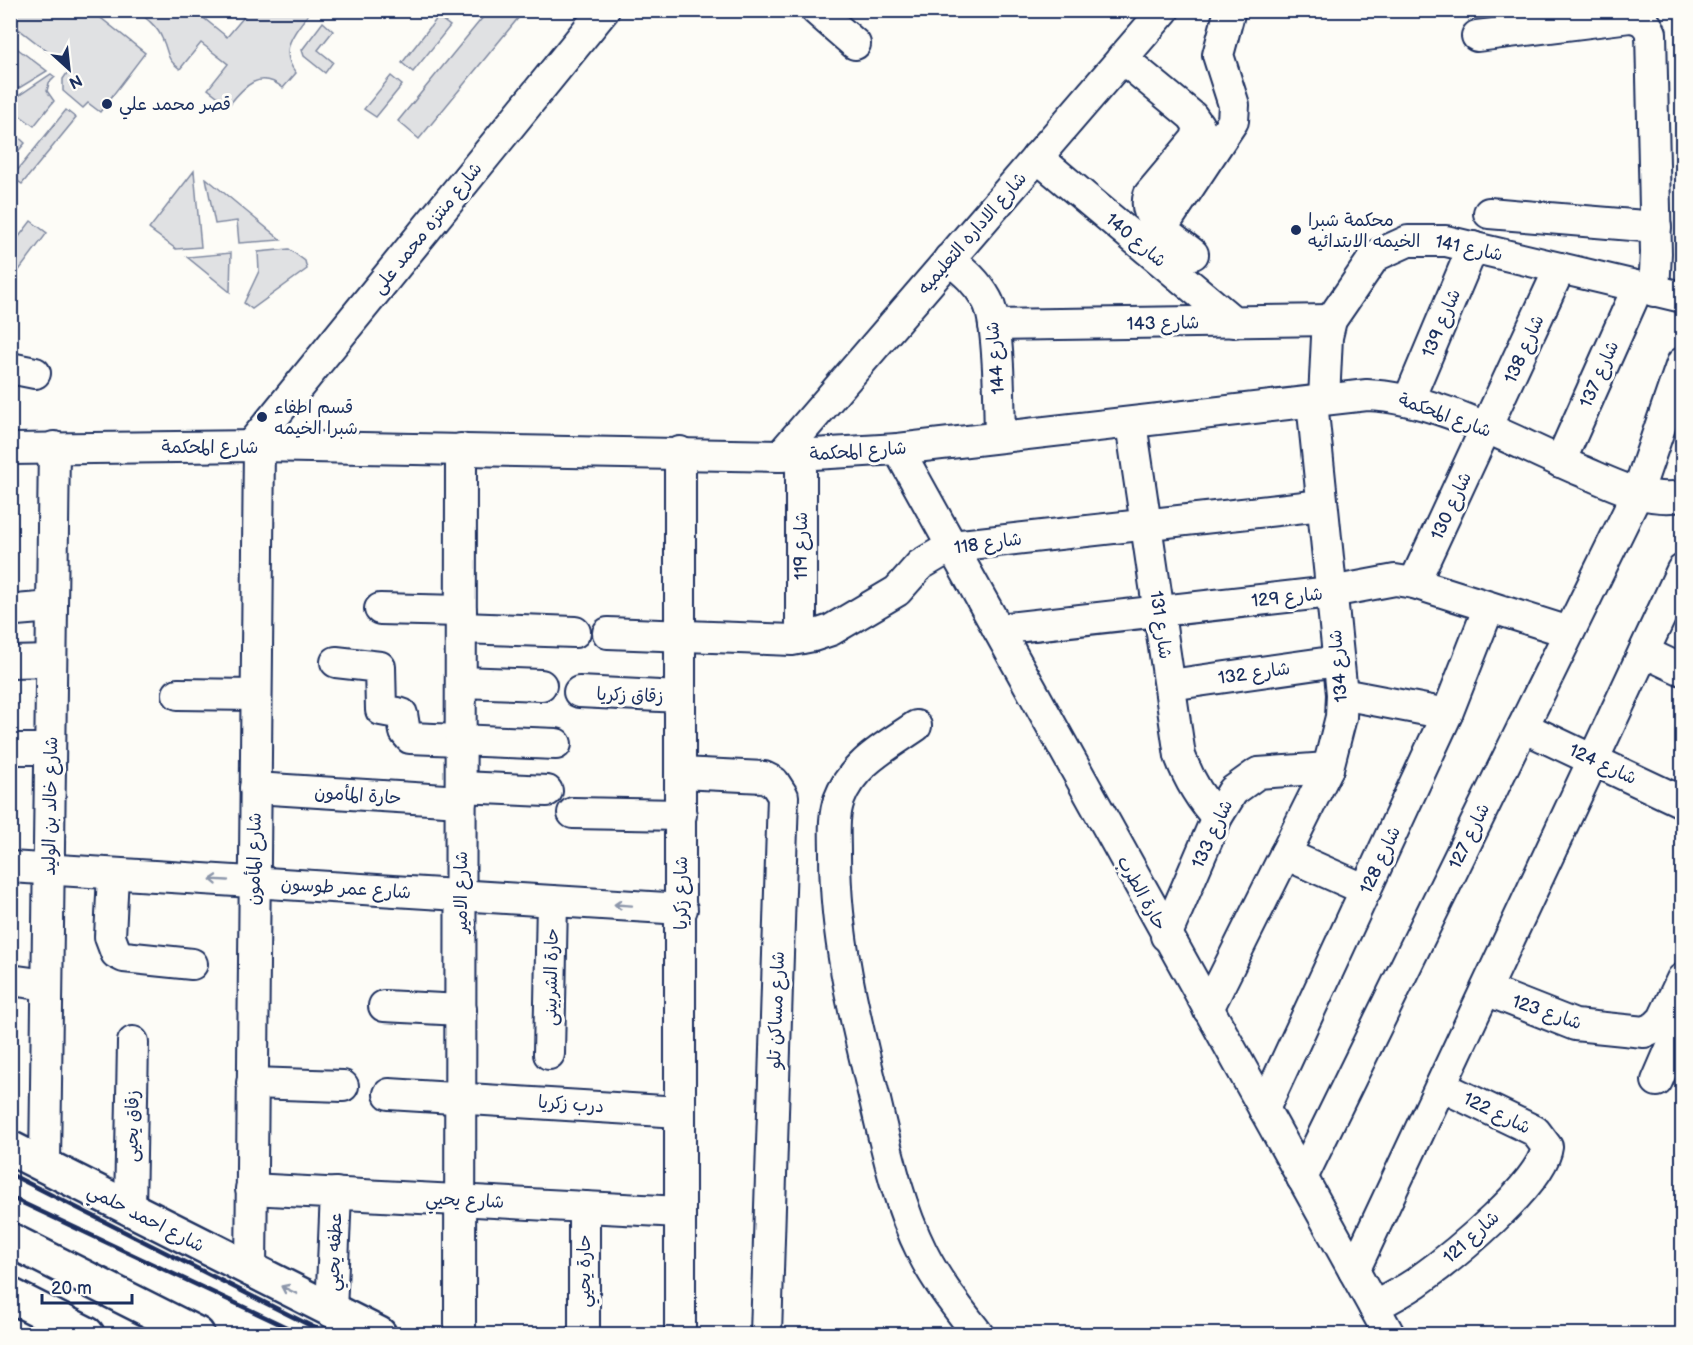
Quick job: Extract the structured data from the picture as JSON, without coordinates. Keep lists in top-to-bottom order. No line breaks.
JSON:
{"streets":{"main road":["شارع احمد حلمي"],"street":["شارع منتزه محمد على","شارع الاداره التعليميه","شارع 140","شارع 141","شارع 143","شارع 139","شارع 138","شارع 144","شارع 137","شارع المحكمة","شارع 130","شارع 118","شارع 119","شارع 129","شارع 131","شارع 134","شارع 132","زقاق زكريا","شارع 124","حارة المأمون","شارع خالد بن الوليد","شارع 133","شارع 127","شارع المأمون","شارع 128","شارع عمر طوسون","شارع الامير","شارع زكريا","حارة الطرب","حارة الشربينى","شارع مساكن تلو","شارع 123","درب زكريا","شارع 122","زقاق يحيى","شارع يحيي","شارع 121","عطفه يحيي","حارة يحيي"]},"crossings":[["شارع منتزه محمد على","شارع المحكمة"],["شارع منتزه محمد على","شارع المأمون"],["شارع الاداره التعليميه","شارع 140"],["شارع الاداره التعليميه","شارع 144"],["شارع الاداره التعليميه","شارع المحكمة"],["شارع الاداره التعليميه","شارع 119"],["شارع 140","شارع 143"],["شارع 141","شارع 143"],["شارع 141","شارع 139"],["شارع 141","شارع 138"],["شارع 141","شارع 137"],["شارع 141","شارع المحكمة"],["شارع 141","شارع 134"],["شارع 143","شارع 144"],["شارع 139","شارع المحكمة"],["شارع 138","شارع المحكمة"],["شارع 138","شارع 130"],["شارع 144","شارع المحكمة"],["شارع 137","شارع المحكمة"],["شارع المحكمة","شارع 130"],["شارع المحكمة","شارع 119"],["شارع المحكمة","شارع 131"],["شارع المحكمة","شارع 134"],["شارع المحكمة","شارع خالد بن الوليد"],["شارع المحكمة","شارع 127"],["شارع المحكمة","شارع المأمون"],["شارع المحكمة","شارع الامير"],["شارع المحكمة","شارع زكريا"],["شارع المحكمة","حارة الطرب"],["شارع 130","شارع 129"],["شارع 118","شارع 119"],["شارع 118","شارع 131"],["شارع 118","شارع 134"],["شارع 118","شارع زكريا"],["شارع 118","حارة الطرب"],["شارع 129","شارع 131"],["شارع 129","شارع 134"],["شارع 129","شارع 127"],["شارع 129","شارع 128"],["شارع 129","حارة الطرب"],["شارع 131","شارع 132"],["شارع 131","شارع 133"],["شارع 134","شارع 132"],["شارع 134","شارع 133"],["شارع 134","حارة الطرب"],["زقاق زكريا","شارع زكريا"],["شارع 124","شارع 127"],["حارة المأمون","شارع المأمون"],["حارة المأمون","شارع الامير"],["شارع خالد بن الوليد","شارع عمر طوسون"],["شارع خالد بن الوليد","شارع احمد حلمي"],["شارع 133","حارة الطرب"],["شارع 127","حارة الطرب"],["شارع المأمون","شارع عمر طوسون"],["شارع المأمون","شارع يحيي"],["شارع المأمون","شارع احمد حلمي"],["شارع 128","حارة الطرب"],["شارع عمر طوسون","شارع الامير"],["شارع عمر طوسون","شارع زكريا"],["شارع عمر طوسون","حارة الشربينى"],["شارع الامير","درب زكريا"],["شارع الامير","شارع يحيي"],["شارع زكريا","شارع مساكن تلو"],["شارع زكريا","درب زكريا"],["شارع زكريا","شارع يحيي"],["حارة الطرب","شارع 121"],["شارع 122","شارع 121"],["زقاق يحيى","شارع احمد حلمي"],["شارع يحيي","عطفه يحيي"],["شارع يحيي","حارة يحيي"],["شارع احمد حلمي","عطفه يحيي"]],"places":["قصر محمد علي","محكمة شبرا الخيمه الابتدائيه","قسم اطفاء شبرا الخيمه"],"scale_bar":"20 m","north":"bottom right"}
